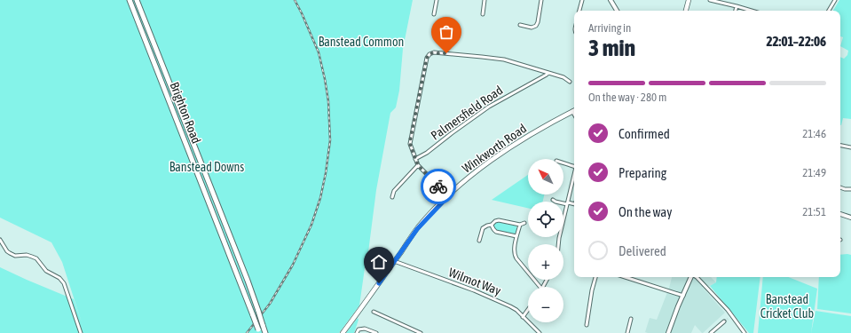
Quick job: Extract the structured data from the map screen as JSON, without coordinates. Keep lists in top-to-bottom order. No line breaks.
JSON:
{"streets":{"highway":["Brighton Road"],"main road":["Winkworth Road"],"street":["Palmersfield Road","Wilmot Way"]},"crossings":[["Winkworth Road","Wilmot Way"]],"parks":["Banstead Common","Banstead Downs","Banstead Cricket Club"],"north":"top left","page":{"heading":["3 min","Arriving in","22:01–22:06"],"bar":"On the way · 280 m","list":[["Confirmed","21:46"],["Preparing","21:49"],["On the way","21:51"],"Delivered"],"map_buttons":["+","−"]}}
